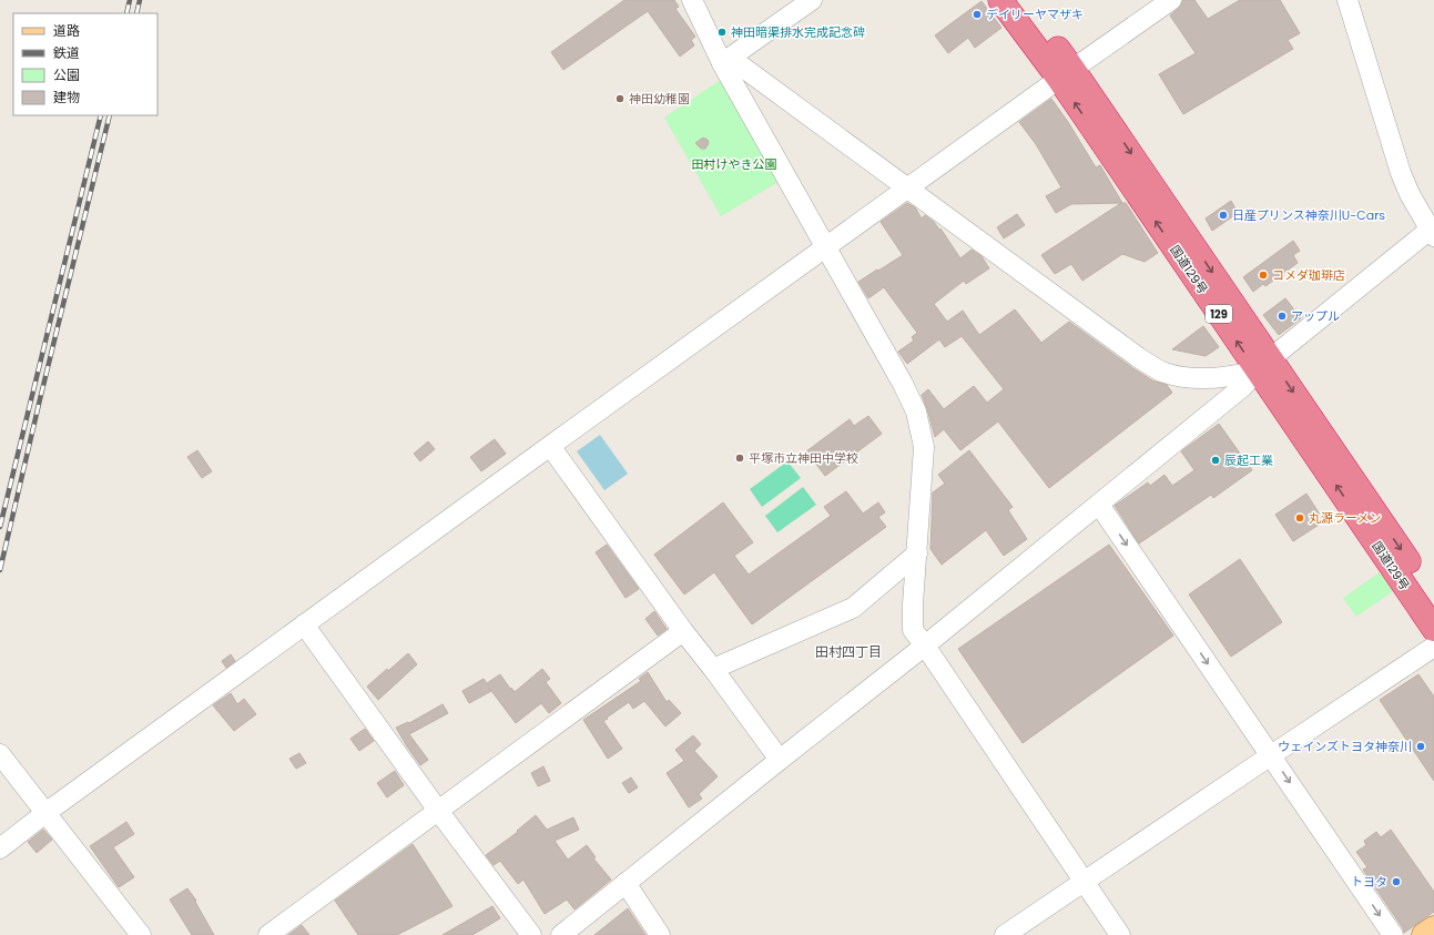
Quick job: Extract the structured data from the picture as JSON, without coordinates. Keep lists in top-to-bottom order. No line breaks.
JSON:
{"streets":{"highway":["国道129号","129"]},"districts":["田村四丁目"],"parks":["田村けやき公園"],"places":["デイリーヤマザキ","神田暗渠排水完成記念碑","神田幼稚園","日産プリンス神奈川U-Cars","コメダ珈琲店","アップル","平塚市立神田中学校","辰起工業","丸源ラーメン","ウェインズトヨタ神奈川","トヨタ"],"legend":["道路","鉄道","公園","建物"]}
